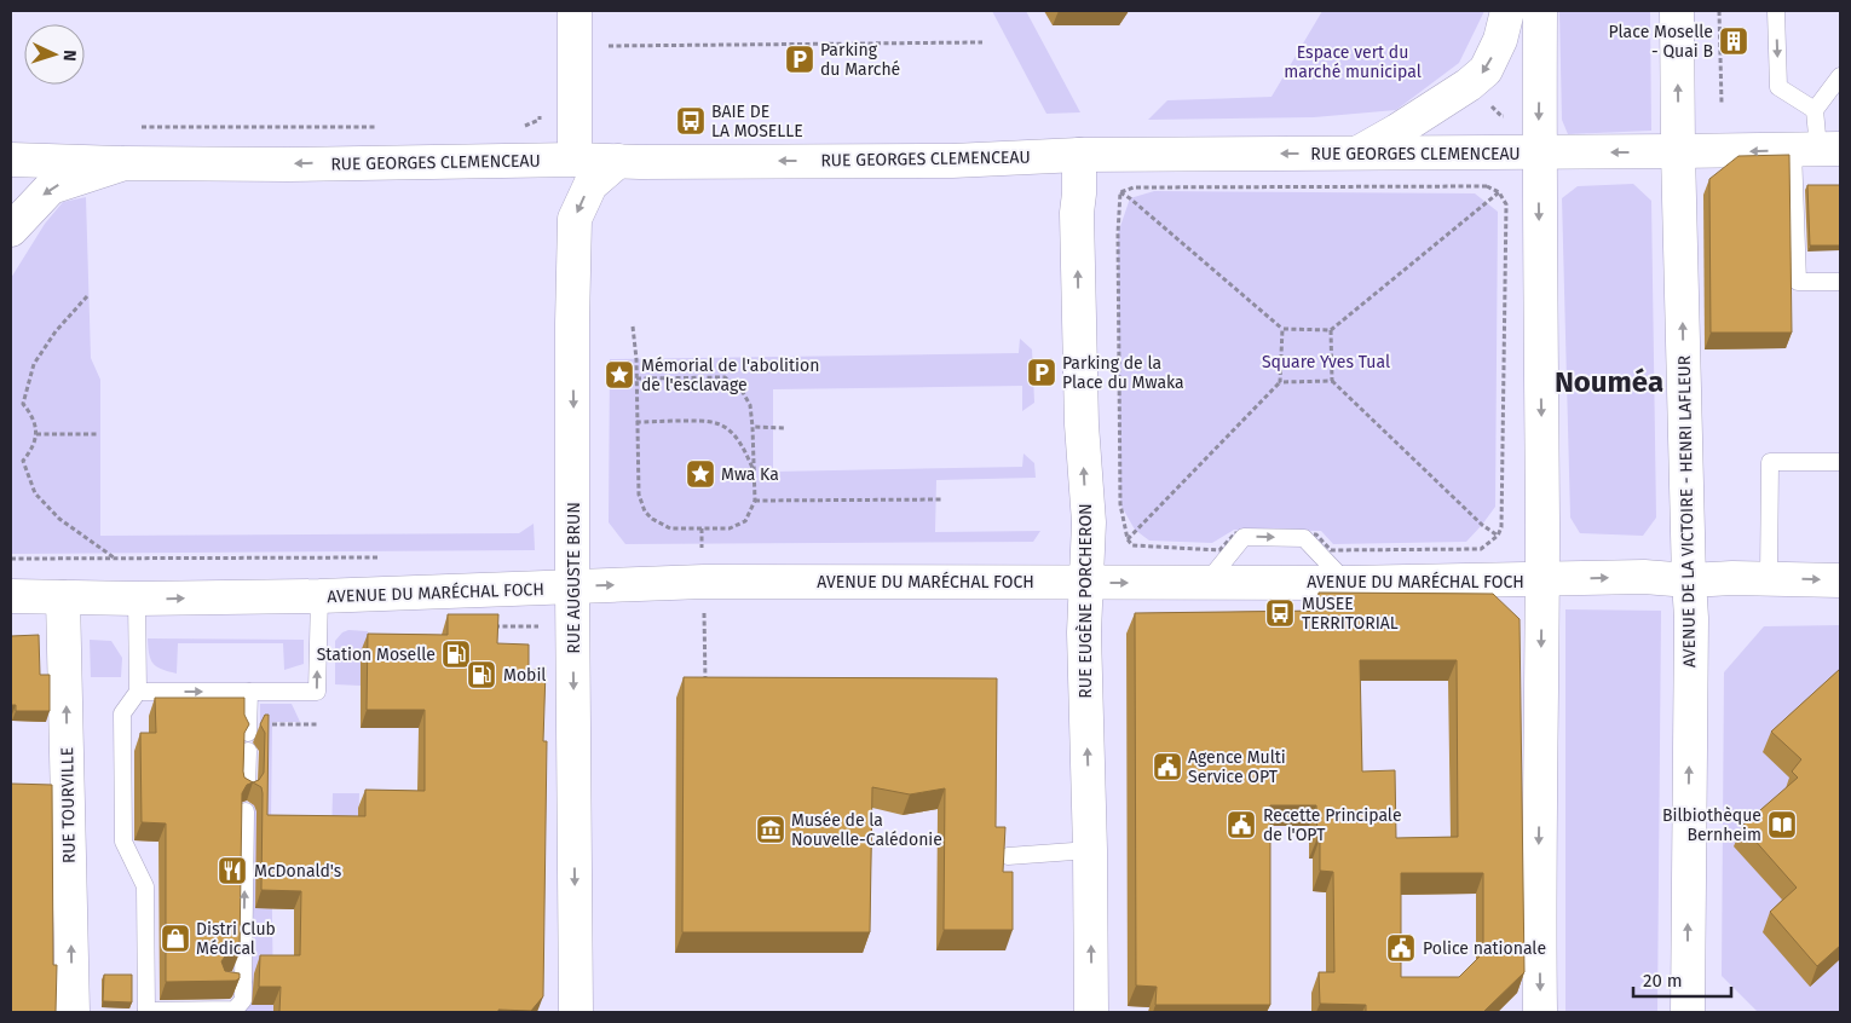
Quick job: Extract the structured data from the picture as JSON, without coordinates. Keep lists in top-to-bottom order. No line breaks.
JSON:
{"streets":{"main road":["RUE GEORGES CLEMENCEAU","AVENUE DE LA VICTOIRE - HENRI LAFLEUR","RUE AUGUSTE BRUN","AVENUE DU MARÉCHAL FOCH","RUE EUGÈNE PORCHERON","RUE TOURVILLE"]},"crossings":[["RUE GEORGES CLEMENCEAU","AVENUE DE LA VICTOIRE - HENRI LAFLEUR"],["RUE GEORGES CLEMENCEAU","RUE AUGUSTE BRUN"],["RUE GEORGES CLEMENCEAU","RUE EUGÈNE PORCHERON"],["AVENUE DE LA VICTOIRE - HENRI LAFLEUR","AVENUE DU MARÉCHAL FOCH"],["RUE AUGUSTE BRUN","AVENUE DU MARÉCHAL FOCH"],["AVENUE DU MARÉCHAL FOCH","RUE EUGÈNE PORCHERON"],["AVENUE DU MARÉCHAL FOCH","RUE TOURVILLE"]],"one_way":["RUE GEORGES CLEMENCEAU","RUE AUGUSTE BRUN","AVENUE DU MARÉCHAL FOCH","RUE EUGÈNE PORCHERON","RUE TOURVILLE"],"districts":["Nouméa"],"parks":["Espace vert du marché municipal","Square Yves Tual"],"places":{"building":["Place Moselle - Quai B"],"parking":["Parking du Marché","Parking de la Place du Mwaka"],"bus stop":["BAIE DE LA MOSELLE","MUSEE TERRITORIAL"],"place":["Mémorial de l'abolition de l'esclavage","Mwa Ka"],"fuel station":["Station Moselle","Mobil"],"public building":["Agence Multi Service OPT","Recette Principale de l'OPT","Police nationale"],"library":["Bilbiothèque Bernheim"],"museum":["Musée de la Nouvelle-Calédonie"],"restaurant":["McDonald's"],"shop":["Distri Club Médical"]},"scale_bar":"20 m","north":"right"}
